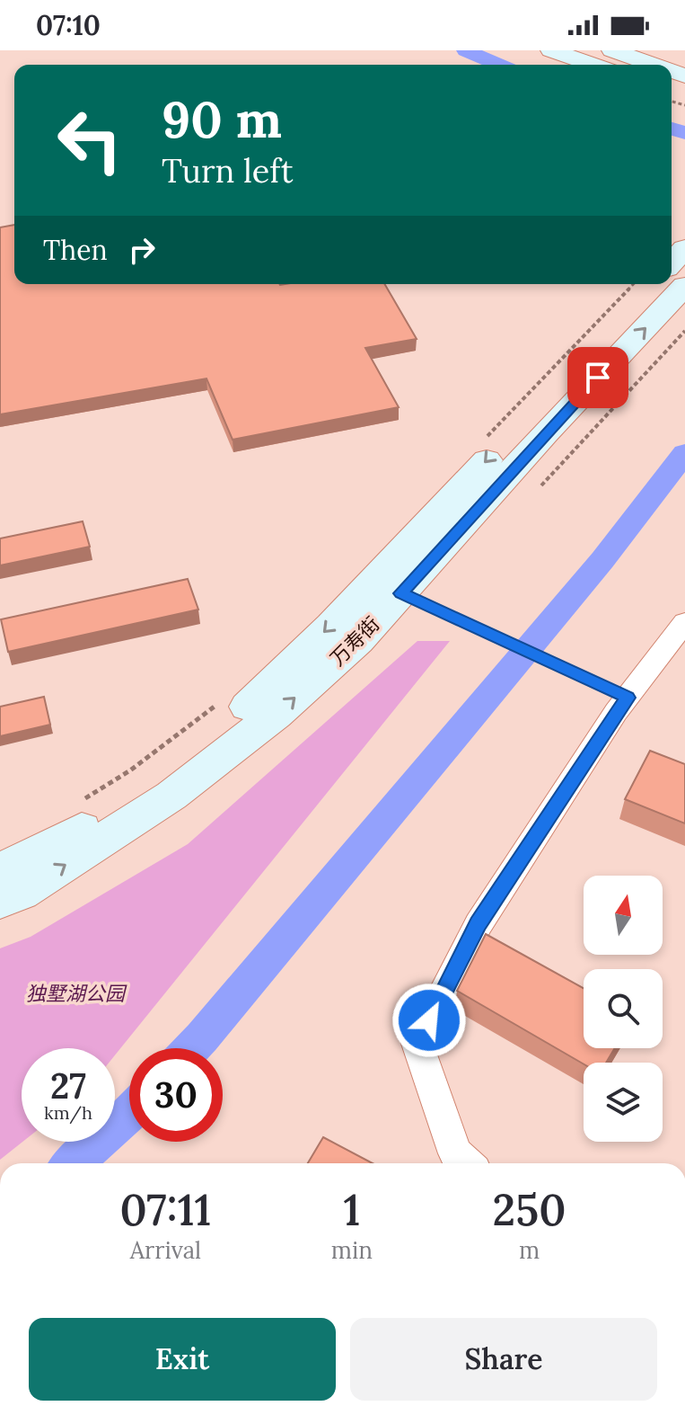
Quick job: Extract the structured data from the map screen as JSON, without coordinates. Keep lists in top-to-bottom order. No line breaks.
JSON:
{"streets":{"street":["万寿街"]},"parks":["独墅湖公园"],"north":"top","page":{"status":"07:10","turn":["90 m","Turn left"],"then":"Then","speed":"27 km/h","limit":"30","eta":["07:11","Arrival","1","min","250","m"],"buttons":["Exit","Share"]}}
